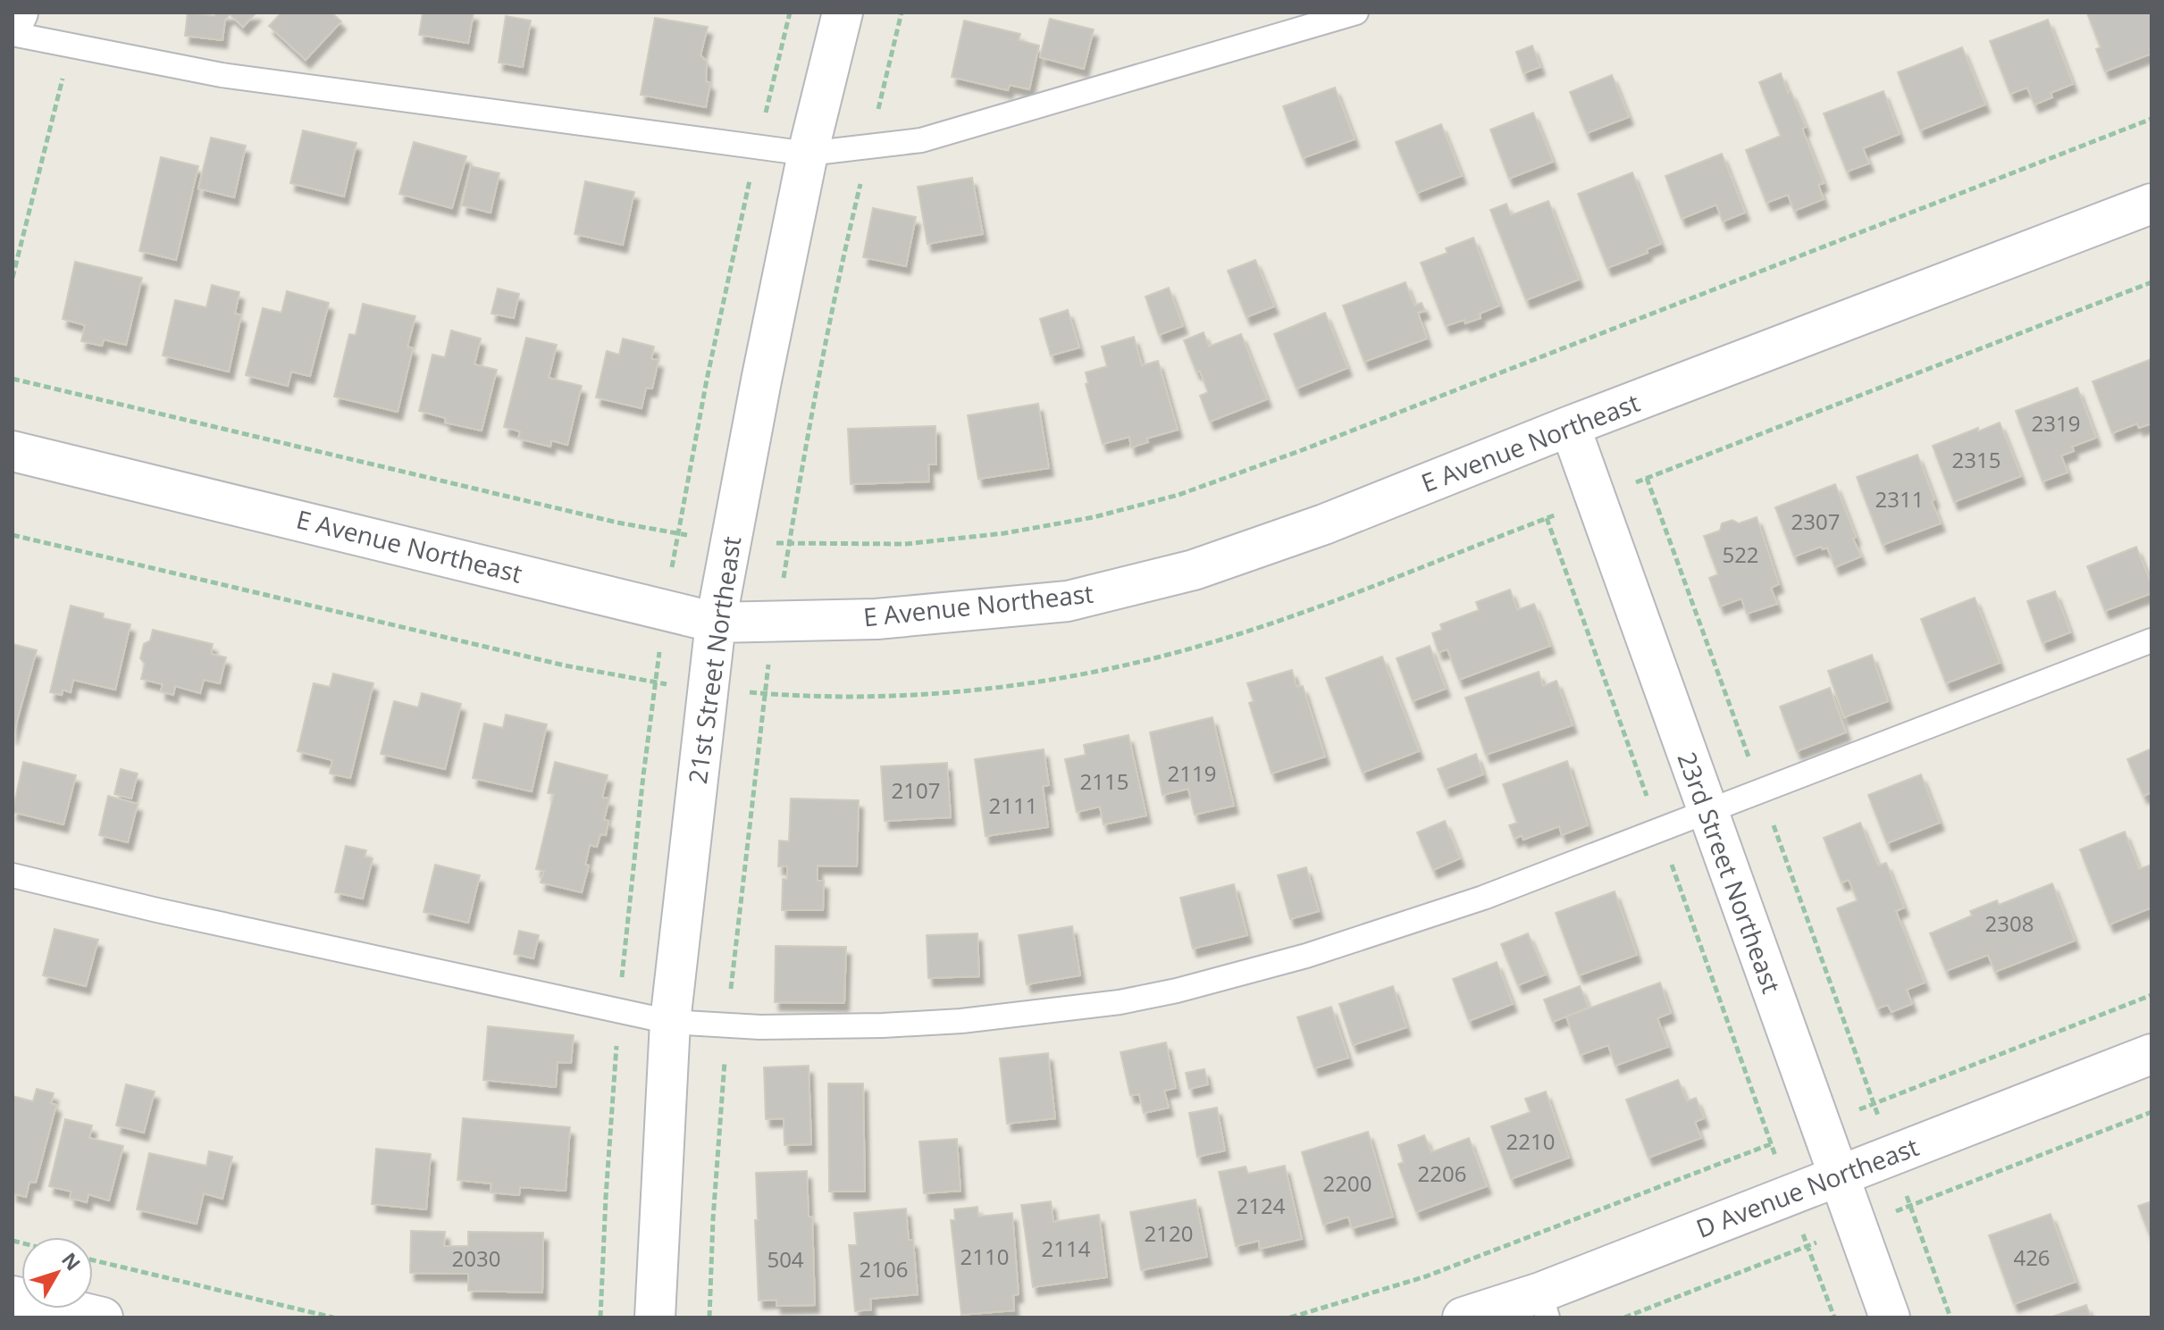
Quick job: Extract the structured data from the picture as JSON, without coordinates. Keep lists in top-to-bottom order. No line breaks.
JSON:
{"streets":{"street":["E Avenue Northeast","21st Street Northeast","23rd Street Northeast","D Avenue Northeast"]},"crossings":[["E Avenue Northeast","21st Street Northeast"],["E Avenue Northeast","23rd Street Northeast"],["23rd Street Northeast","D Avenue Northeast"]],"house_numbers":["2319","2315","2311","2307","522","2119","2115","2107","2111","2308","2210","2206","2200","2124","2120","2114","2110","426","2030","504","2106"],"north":"top right"}
